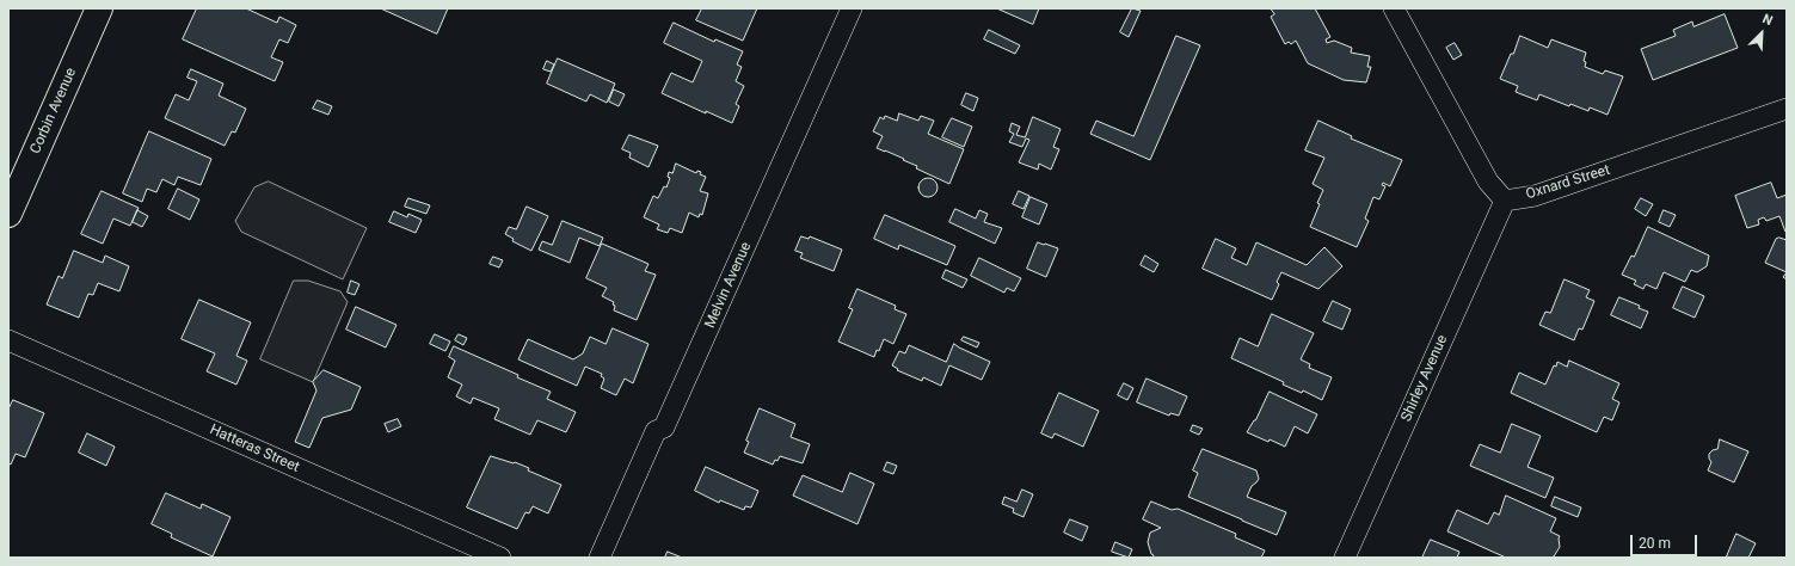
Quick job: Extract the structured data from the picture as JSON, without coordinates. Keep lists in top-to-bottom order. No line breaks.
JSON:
{"streets":{"main road":["Corbin Avenue"],"street":["Oxnard Street","Melvin Avenue","Shirley Avenue","Hatteras Street"]},"crossings":[["Oxnard Street","Shirley Avenue"]],"scale_bar":"20 m","north":"top right"}
